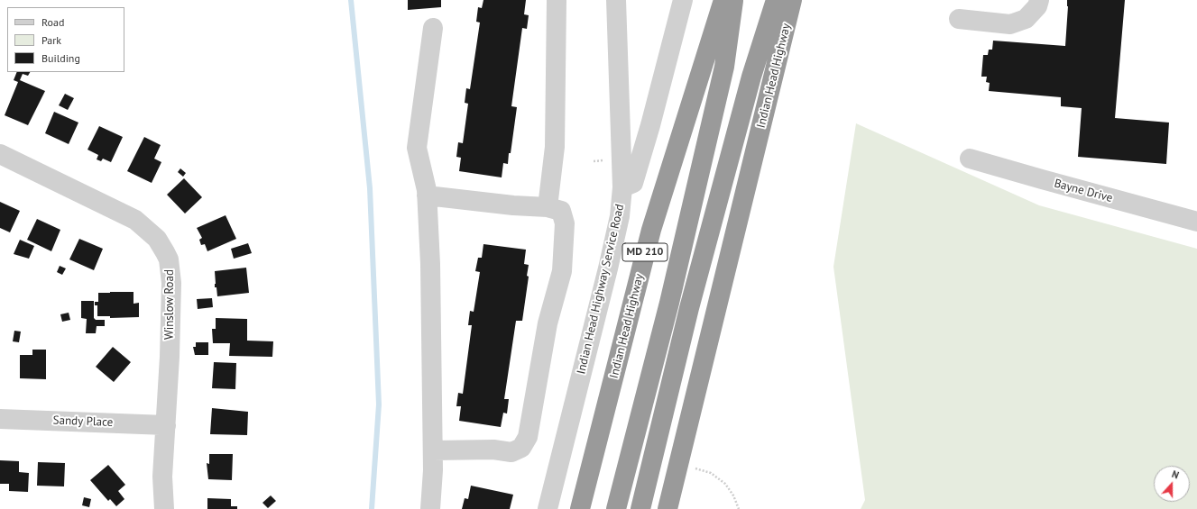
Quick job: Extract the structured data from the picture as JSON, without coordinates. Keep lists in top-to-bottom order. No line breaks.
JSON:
{"streets":{"highway":["Indian Head Highway","MD 210"],"street":["Bayne Drive","Indian Head Highway Service Road","Winslow Road","Sandy Place"]},"crossings":[["Winslow Road","Sandy Place"]],"legend":["Road","Park","Building"],"north":"top"}
